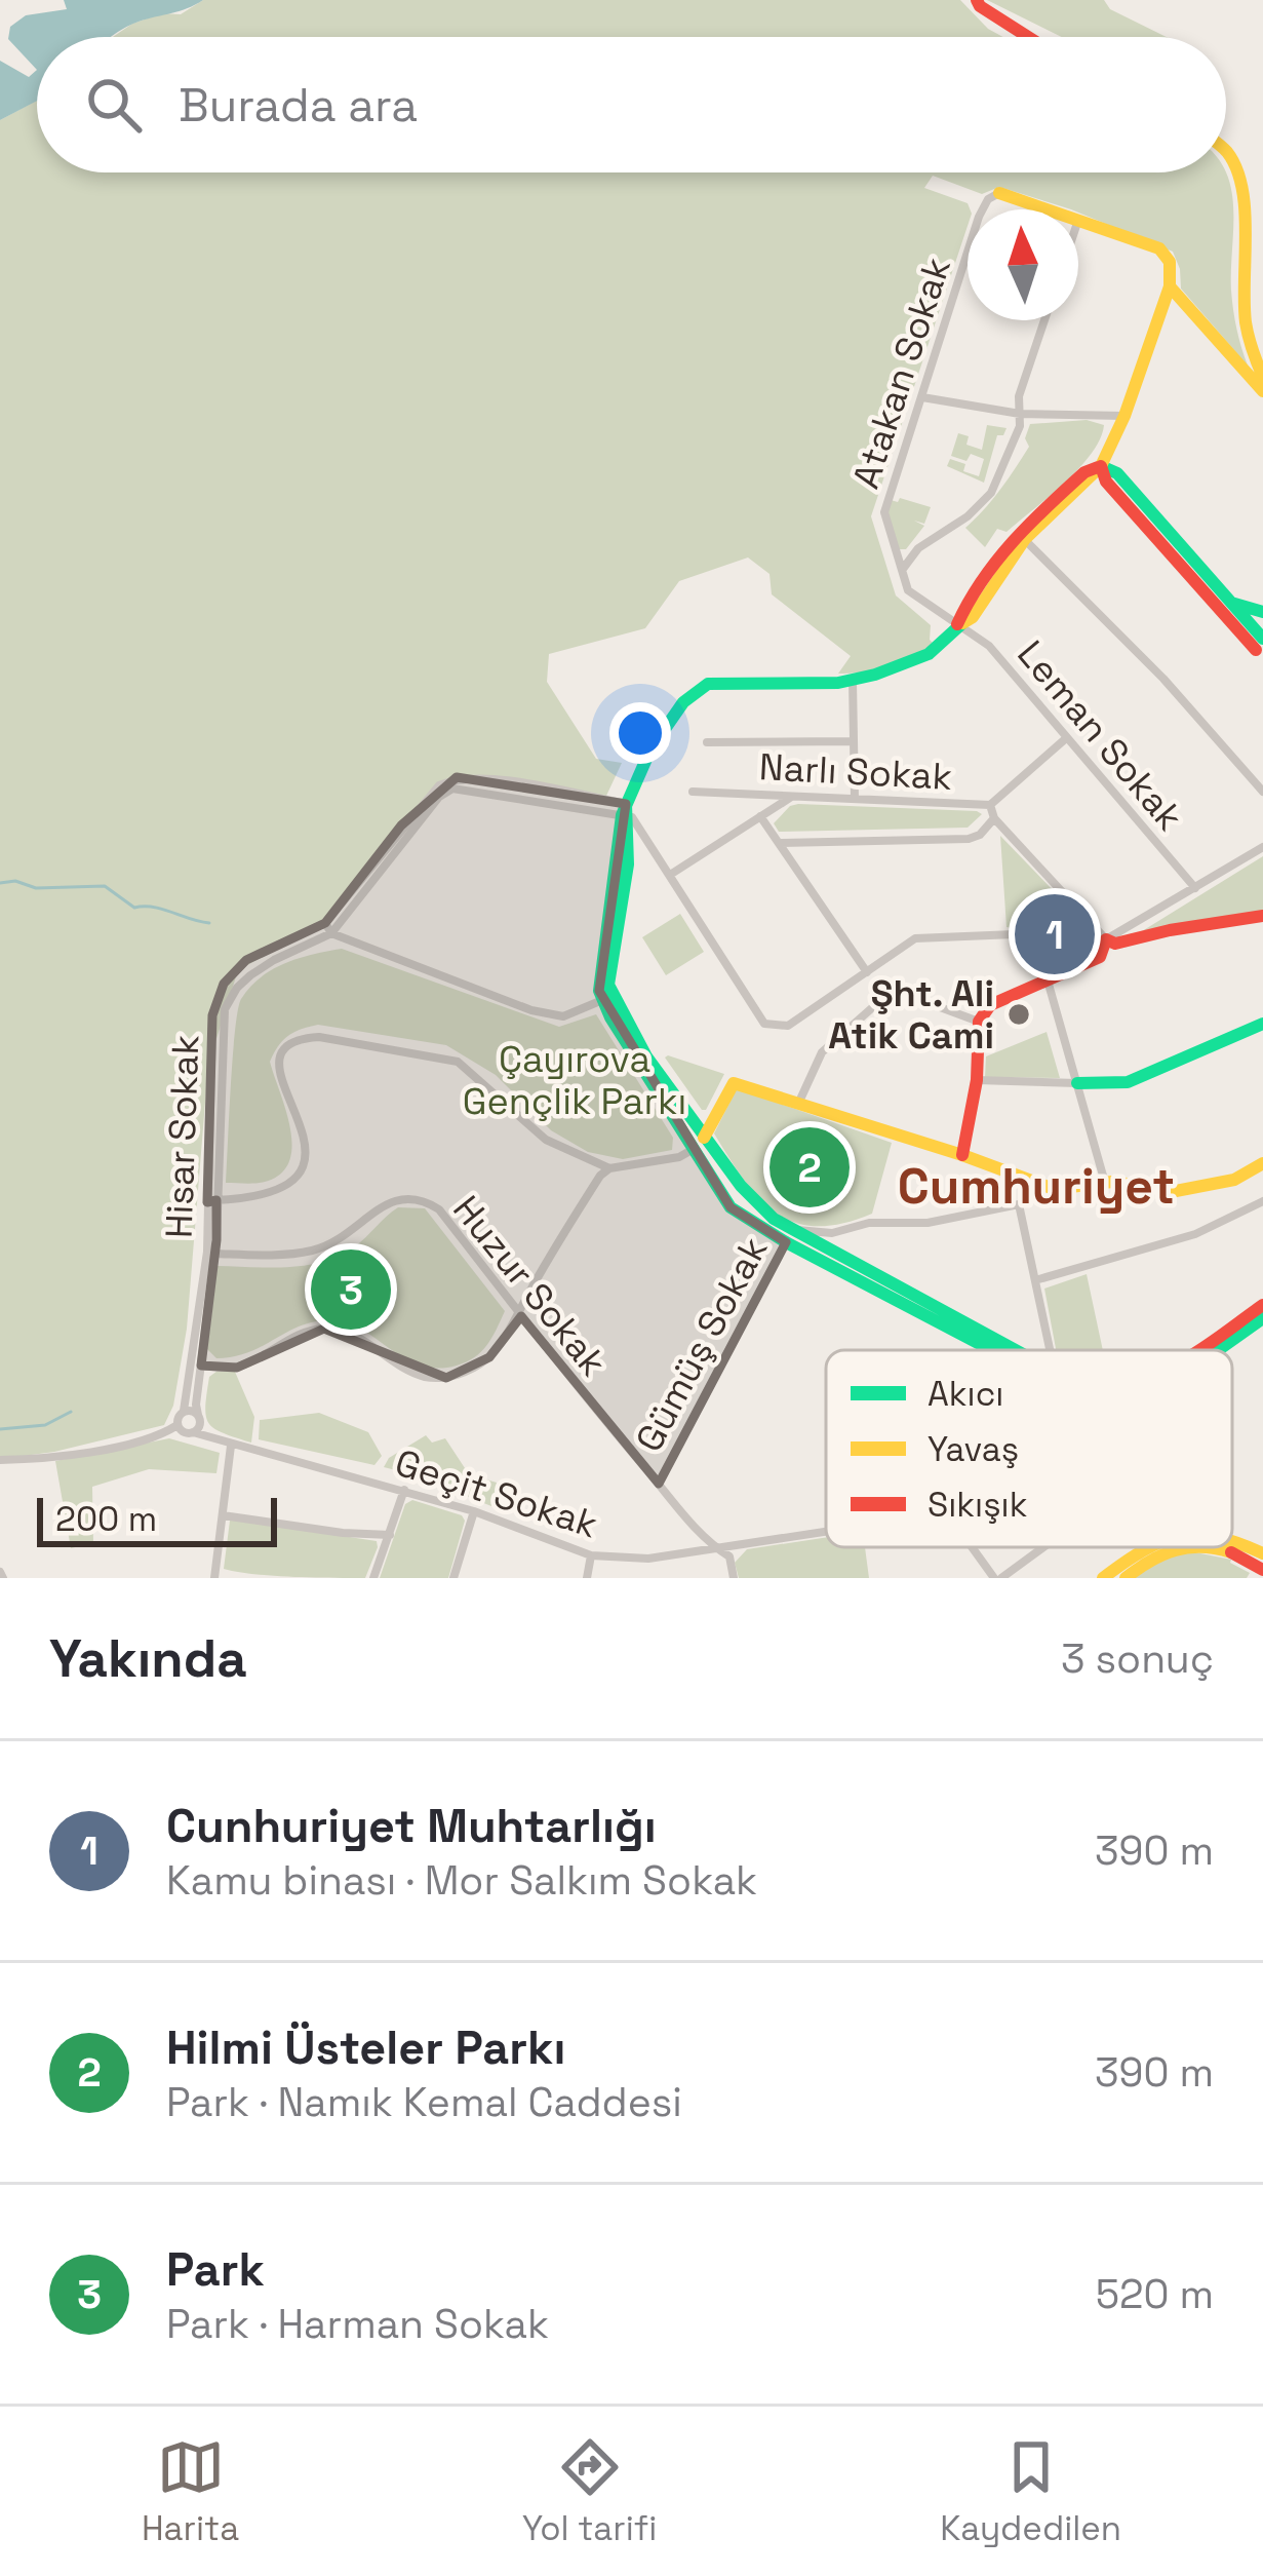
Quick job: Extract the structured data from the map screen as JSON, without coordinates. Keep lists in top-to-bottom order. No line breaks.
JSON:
{"streets":{"street":["Atakan Sokak","Leman Sokak","Narlı Sokak","Hisar Sokak","Huzur Sokak","Gümüş Sokak","Geçit Sokak"]},"crossings":[["Atakan Sokak","Leman Sokak"],["Leman Sokak","Narlı Sokak"],["Hisar Sokak","Huzur Sokak"],["Hisar Sokak","Geçit Sokak"],["Huzur Sokak","Gümüş Sokak"],["Huzur Sokak","Geçit Sokak"]],"districts":["Cumhuriyet"],"parks":["Çayırova Gençlik Parkı"],"places":["Şht. Ali Atik Cami"],"legend":["Akıcı","Yavaş","Sıkışık"],"scale_bar":"200 m","north":"top","page":{"search":"Burada ara","pins":["1","2","3"],"scale":"200 m","heading":["Yakında","3 sonuç"],"list":[{"mark":"1","name":"Cunhuriyet Muhtarlığı","note":"Kamu binası · Mor Salkım Sokak","value":"390 m"},{"mark":"2","name":"Hilmi Üsteler Parkı","note":"Park · Namık Kemal Caddesi","value":"390 m"},{"mark":"3","name":"Park","note":"Park · Harman Sokak","value":"520 m"}],"nav":["Harita","Yol tarifi","Kaydedilen"]}}
